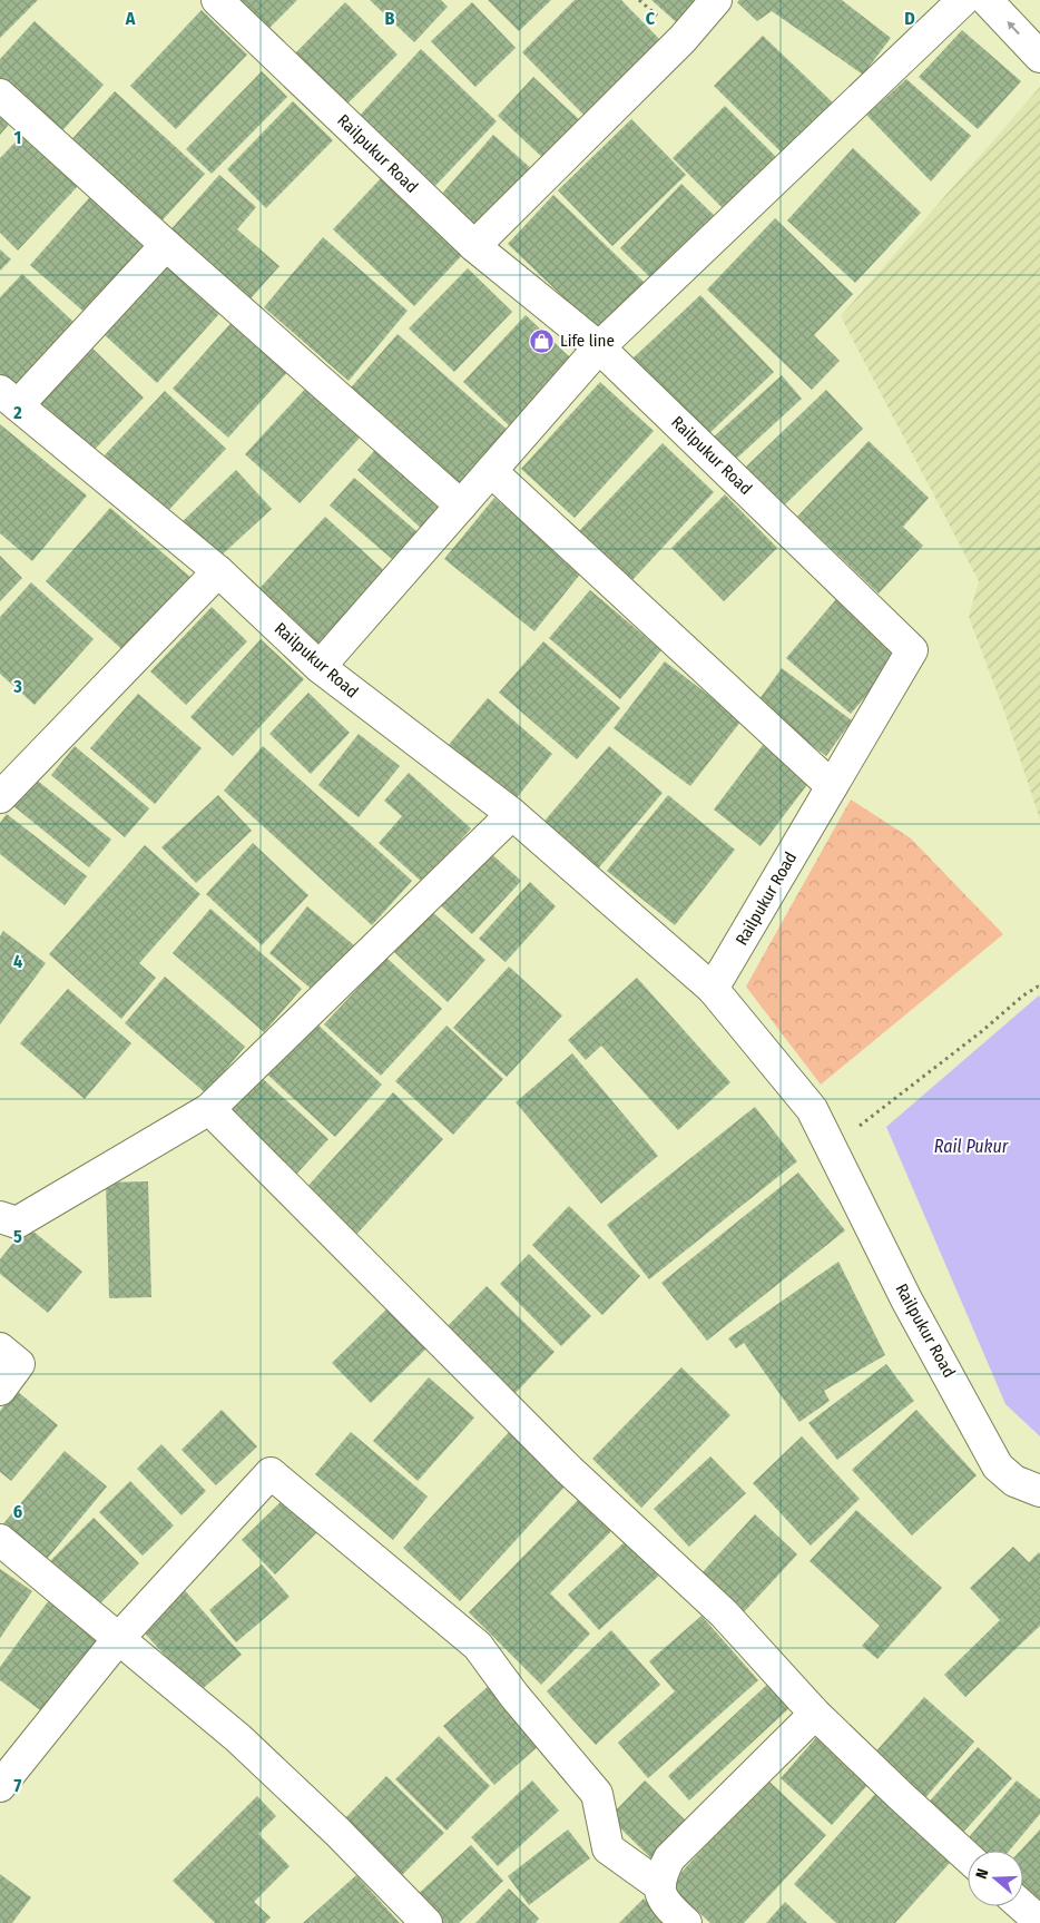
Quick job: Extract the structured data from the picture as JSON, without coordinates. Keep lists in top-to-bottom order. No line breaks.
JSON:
{"streets":{"street":["Railpukur Road"]},"water":["Rail Pukur"],"places":{"shop":["Life line"]},"north":"left","grid":{"columns":["A","B","C","D"],"rows":["1","2","3","4","5","6","7"]}}
